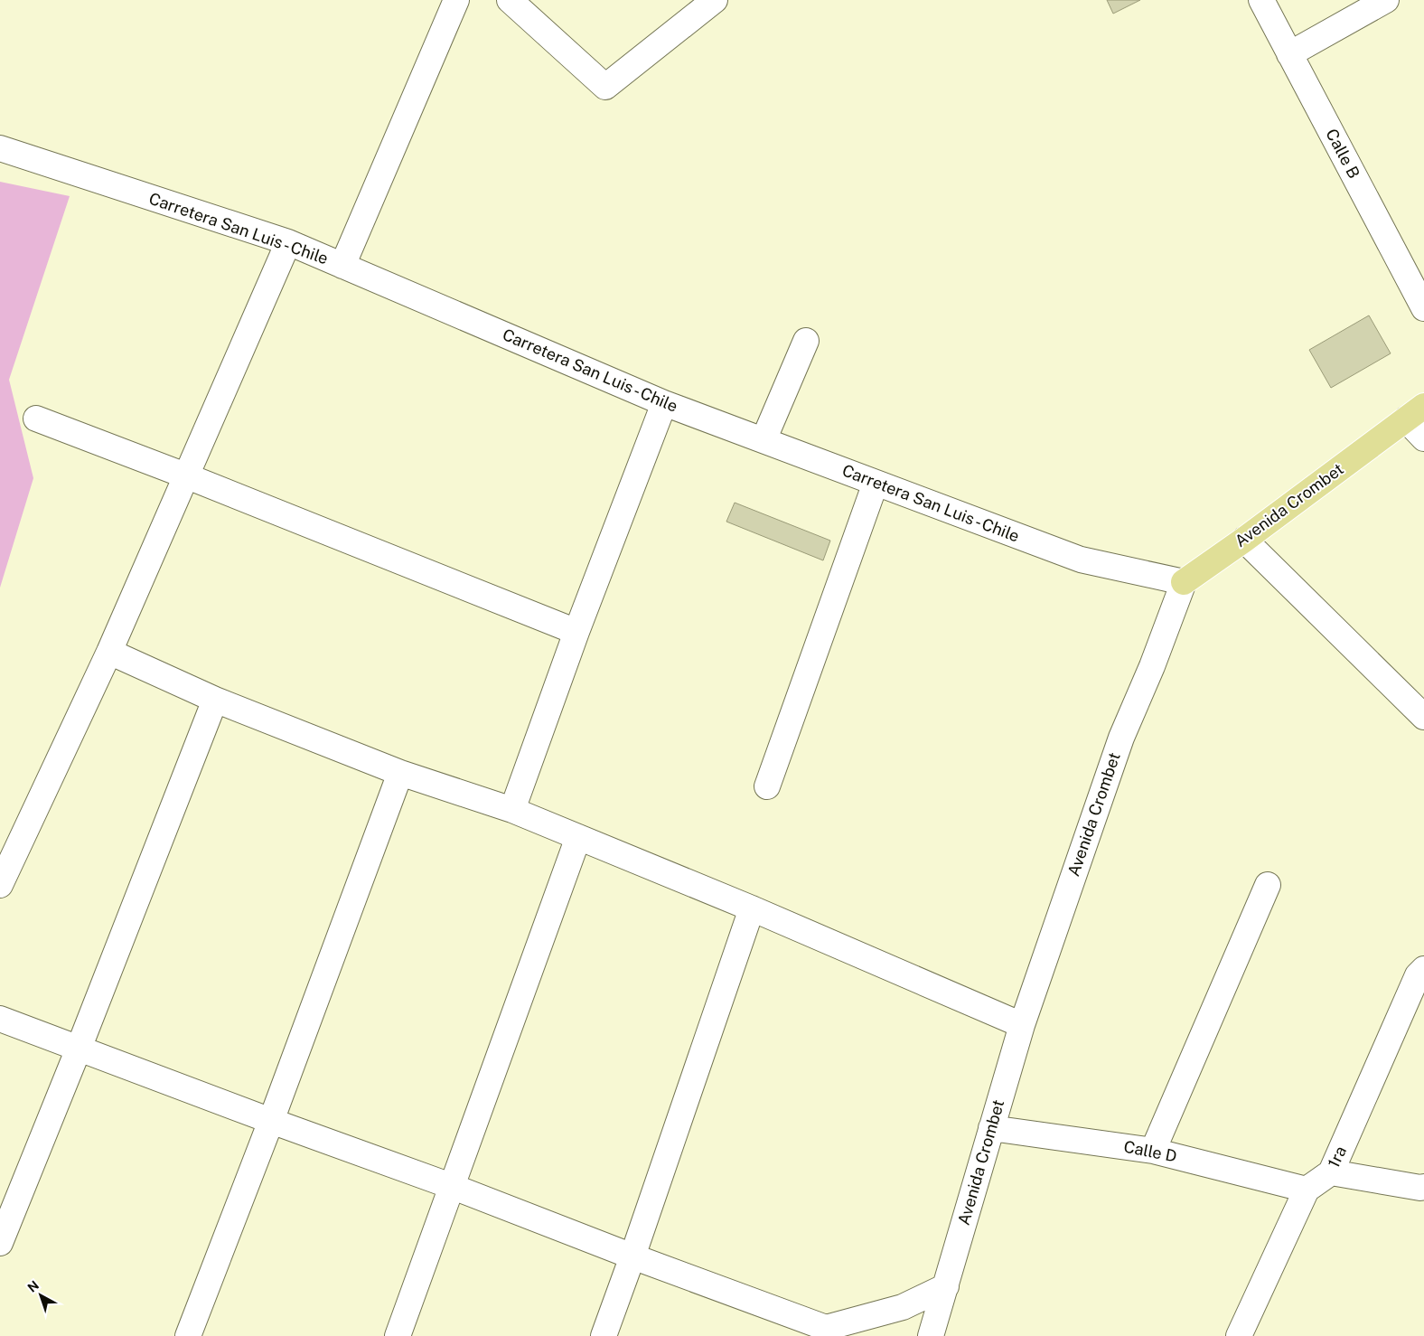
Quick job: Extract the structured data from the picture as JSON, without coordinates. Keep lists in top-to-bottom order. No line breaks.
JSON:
{"streets":{"main road":["Avenida Crombet"],"street":["Calle B","Carretera San Luis - Chile","Calle D","1ra"]},"crossings":[["Carretera San Luis - Chile","Avenida Crombet"],["Avenida Crombet","Calle D"],["Calle D","1ra"]],"north":"top left"}
